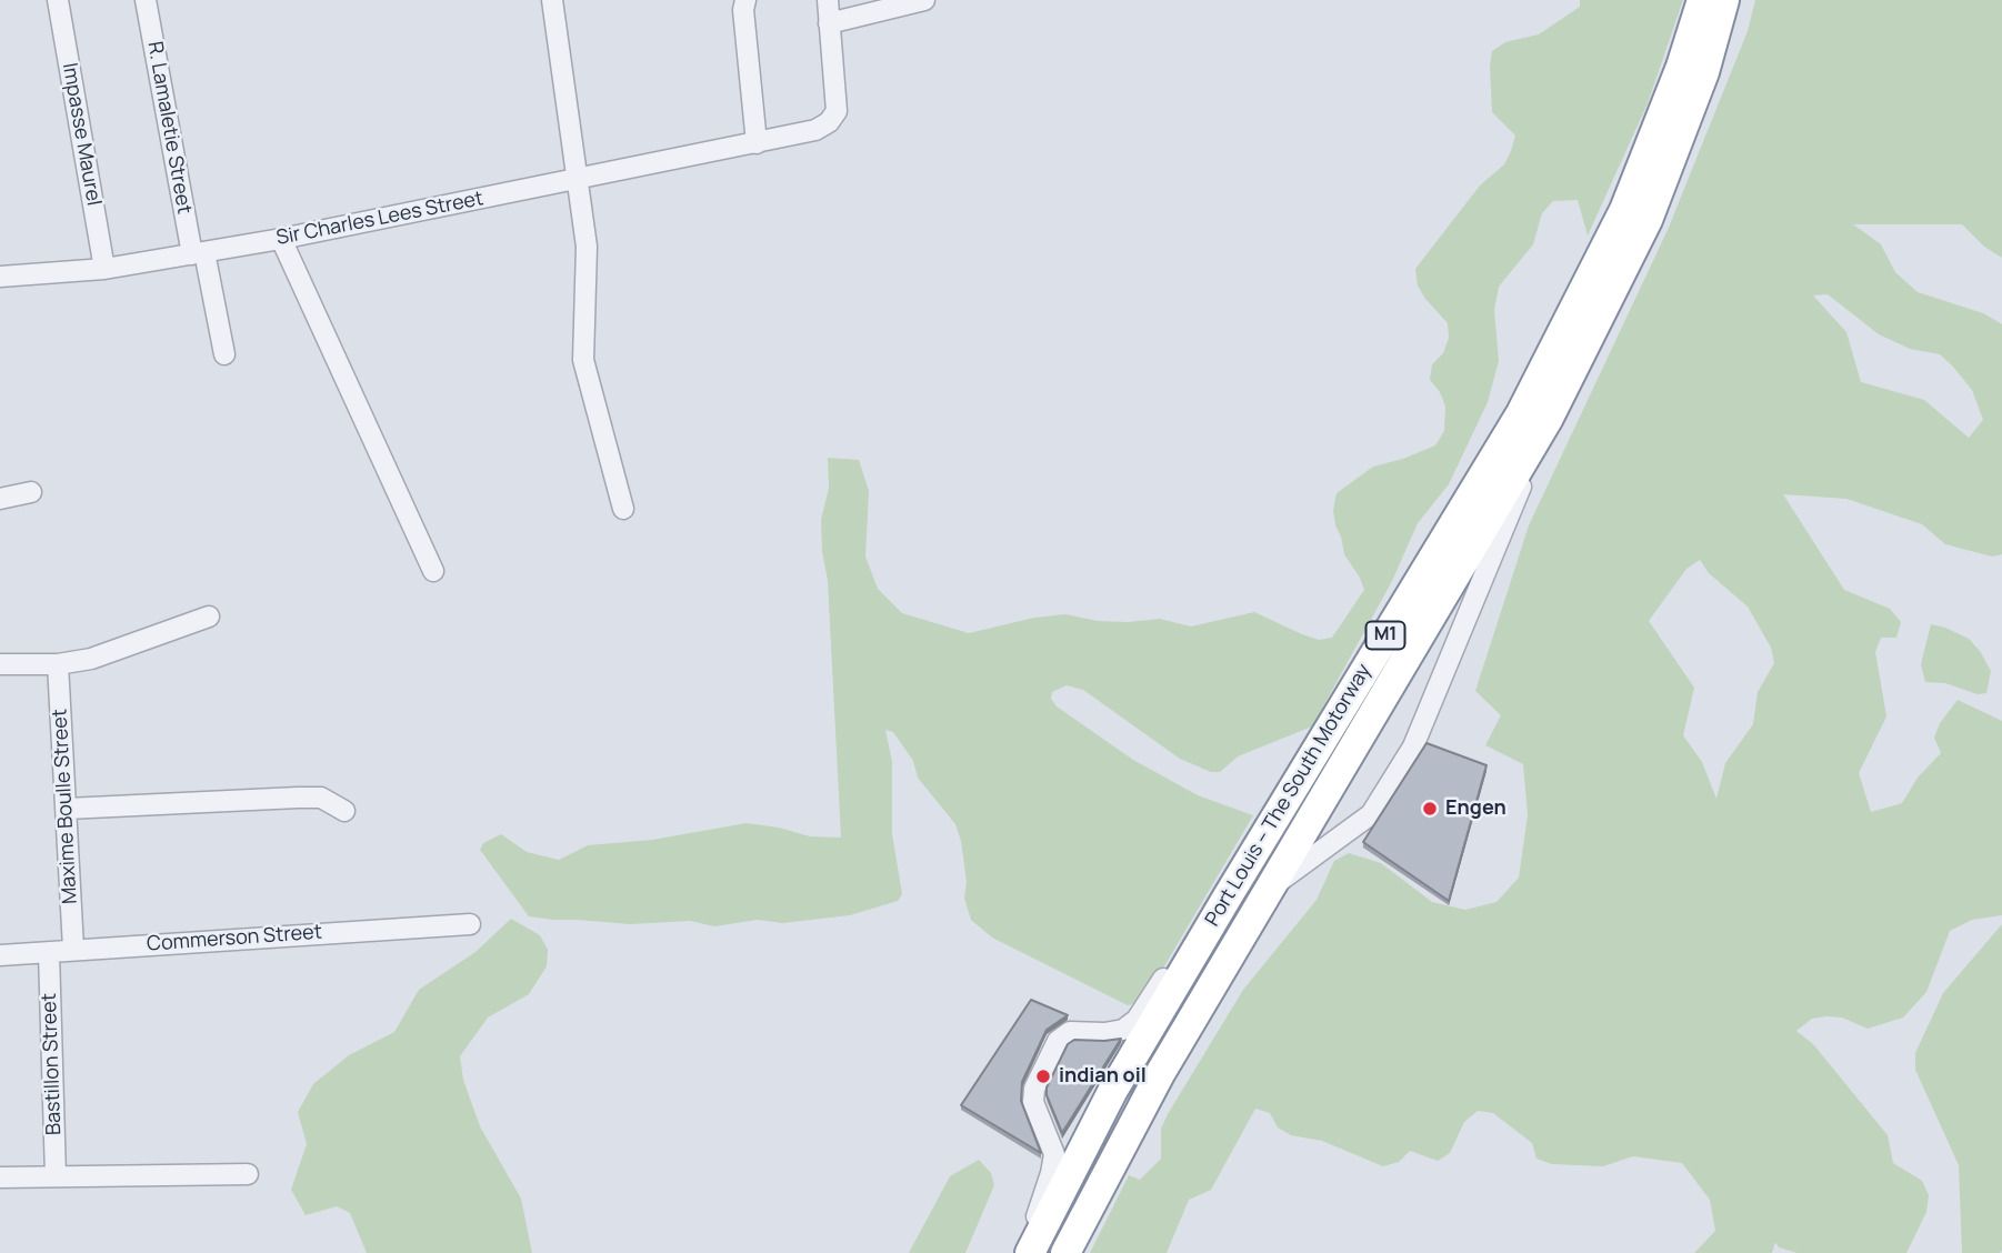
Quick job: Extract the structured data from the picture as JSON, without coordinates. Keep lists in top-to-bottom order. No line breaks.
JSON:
{"streets":{"highway":["M1","Port Louis – The South Motorway"],"street":["R. Lamaletie Street","Impasse Maurel","Sir Charles Lees Street","Maxime Boulle Street","Commerson Street","Bastillon Street"]},"crossings":[["R. Lamaletie Street","Sir Charles Lees Street"],["Impasse Maurel","Sir Charles Lees Street"],["Maxime Boulle Street","Commerson Street"],["Commerson Street","Bastillon Street"]],"places":["Engen","indian oil"]}
